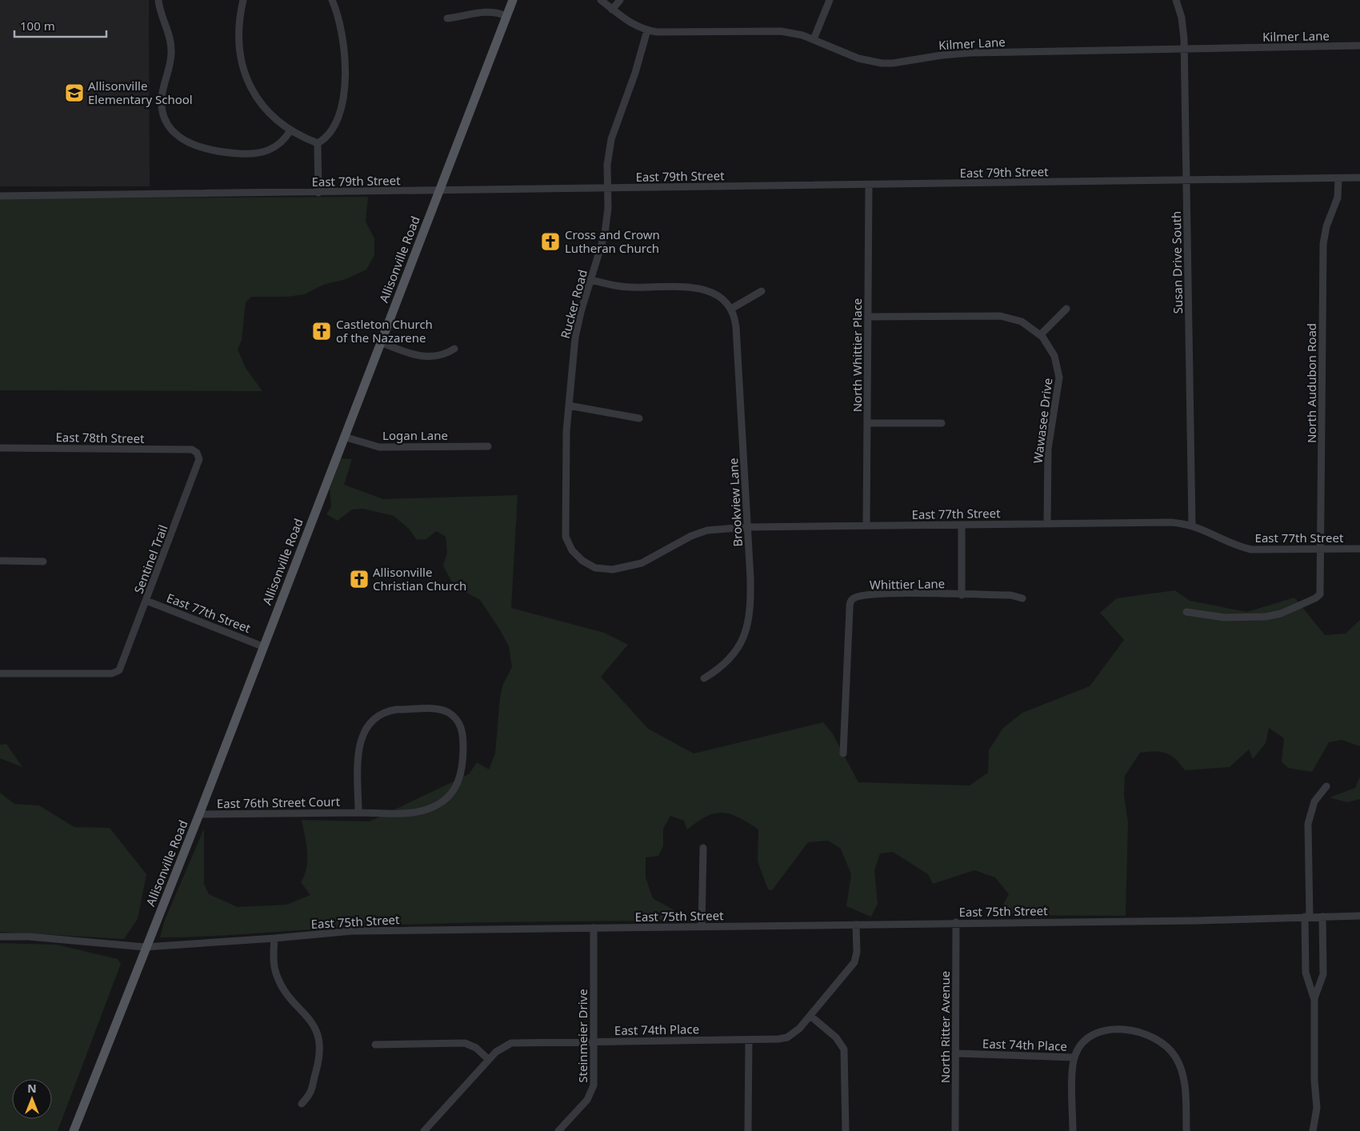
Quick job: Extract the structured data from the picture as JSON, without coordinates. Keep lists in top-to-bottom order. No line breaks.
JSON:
{"streets":{"main road":["Allisonville Road"],"street":["Kilmer Lane","East 79th Street","Susan Drive South","Rucker Road","North Whittier Place","North Audubon Road","Wawasee Drive","Logan Lane","East 78th Street","Brookview Lane","East 77th Street","Sentinel Trail","Whittier Lane","East 76th Street Court","East 75th Street","North Ritter Avenue","East 74th Place","Steinmeier Drive"]},"crossings":[["Kilmer Lane","Susan Drive South"],["Kilmer Lane","Rucker Road"],["East 79th Street","Allisonville Road"],["East 79th Street","Susan Drive South"],["East 79th Street","Rucker Road"],["East 79th Street","North Whittier Place"],["East 79th Street","North Audubon Road"],["Allisonville Road","Logan Lane"],["Allisonville Road","East 77th Street"],["Allisonville Road","East 76th Street Court"],["Allisonville Road","East 75th Street"],["Susan Drive South","East 77th Street"],["Rucker Road","East 77th Street"],["North Whittier Place","Wawasee Drive"],["North Whittier Place","East 77th Street"],["North Audubon Road","East 77th Street"],["Wawasee Drive","East 77th Street"],["East 78th Street","Sentinel Trail"],["Brookview Lane","East 77th Street"],["East 77th Street","Sentinel Trail"],["East 75th Street","North Ritter Avenue"],["East 75th Street","East 74th Place"],["East 75th Street","Steinmeier Drive"],["North Ritter Avenue","East 74th Place"],["East 74th Place","Steinmeier Drive"]],"places":{"school or university":["Allisonville Elementary School"],"church":["Cross and Crown Lutheran Church","Castleton Church of the Nazarene","Allisonville Christian Church"]},"scale_bar":"100 m","north":"top"}
